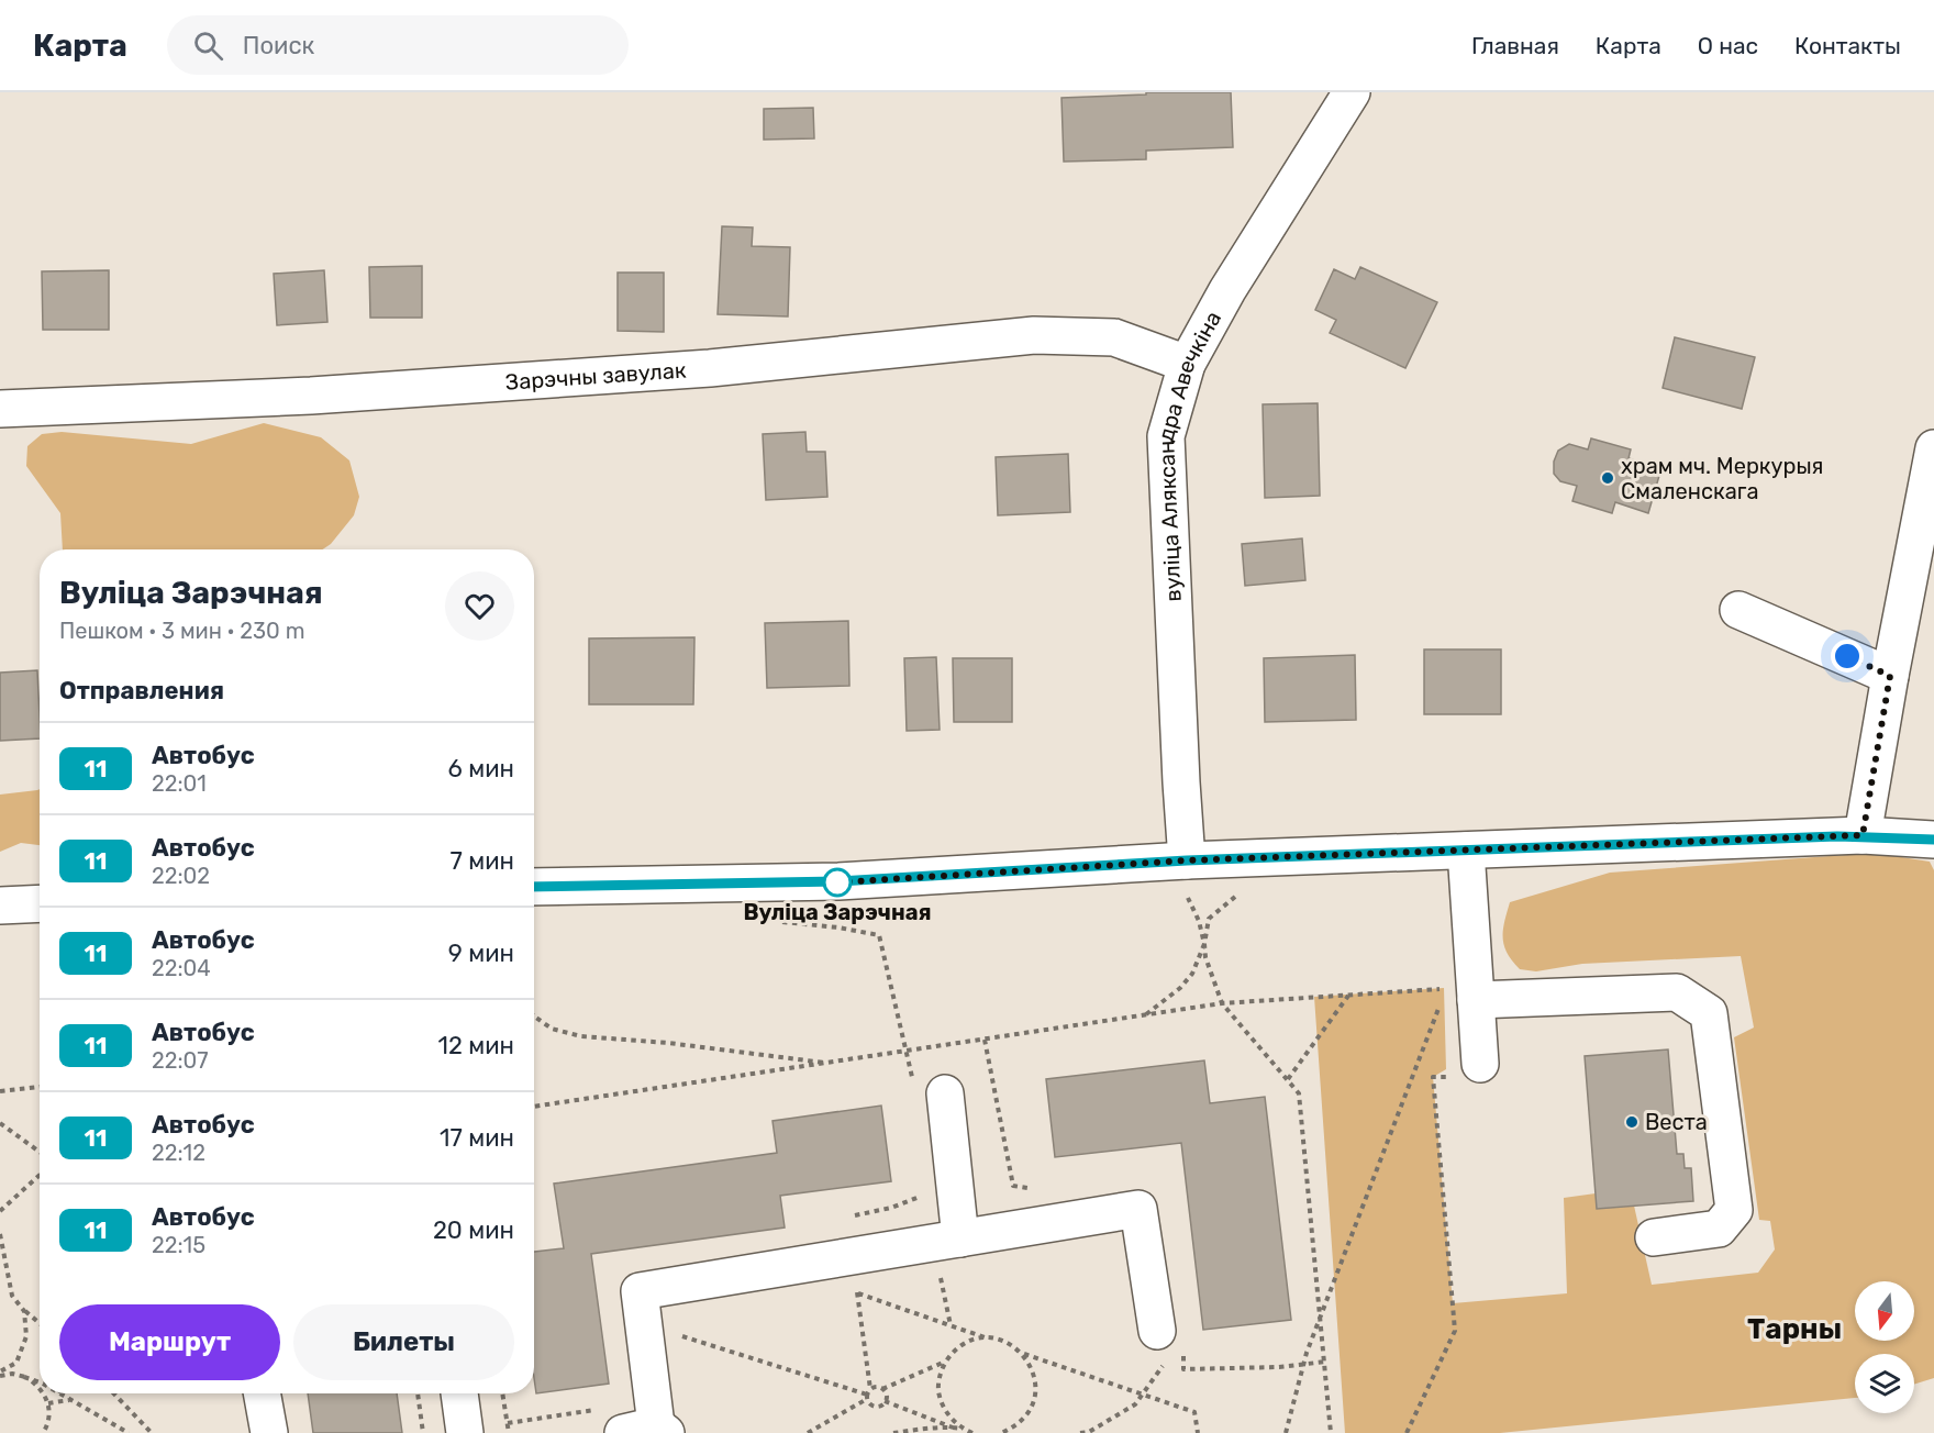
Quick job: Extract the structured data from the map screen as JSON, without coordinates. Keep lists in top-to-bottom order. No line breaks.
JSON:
{"streets":{"street":["Зарэчны завулак","вуліца Аляксандра Авечкіна"]},"crossings":[["Зарэчны завулак","вуліца Аляксандра Авечкіна"]],"districts":["Тарны"],"places":["храм мч. Меркурыя Смаленскага","Вуліца Зарэчная","Веста"],"lines":["bus line 11"],"north":"bottom","page":{"header":"Карта","search":"Поиск","nav":["Главная","Карта","О нас","Контакты"],"heading":[["Вуліца Зарэчная","Пешком · 3 мин · 230 m"],"Отправления"],"list":[{"mark":"11","name":"Автобус","note":"22:01","value":"6 мин"},{"mark":"11","name":"Автобус","note":"22:02","value":"7 мин"},{"mark":"11","name":"Автобус","note":"22:04","value":"9 мин"},{"mark":"11","name":"Автобус","note":"22:07","value":"12 мин"},{"mark":"11","name":"Автобус","note":"22:12","value":"17 мин"},{"mark":"11","name":"Автобус","note":"22:15","value":"20 мин"}],"buttons":["Маршрут","Билеты"]}}
